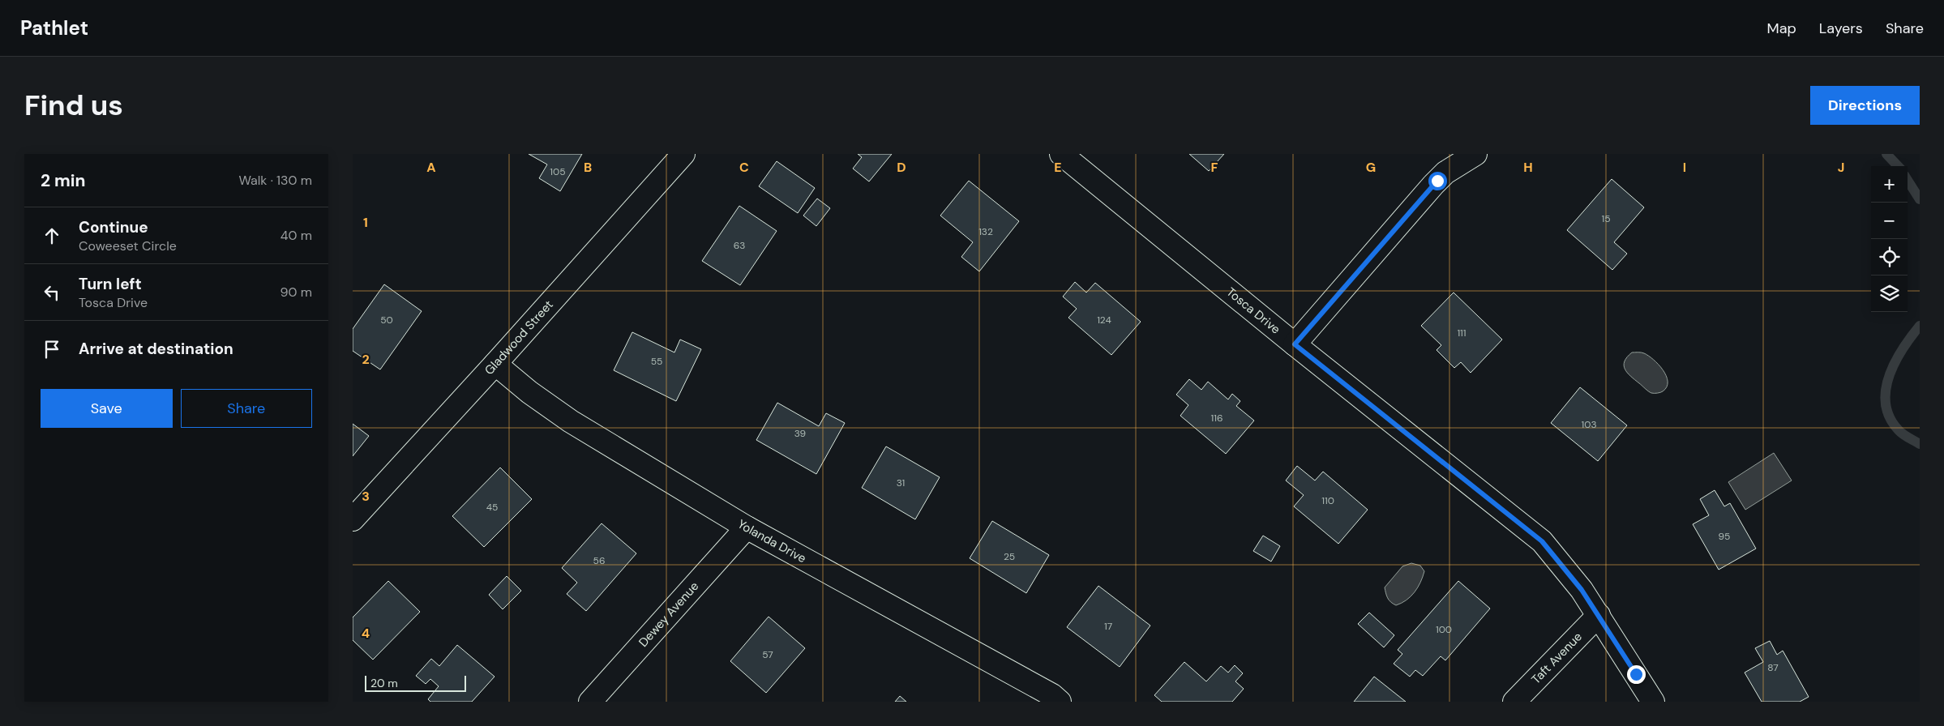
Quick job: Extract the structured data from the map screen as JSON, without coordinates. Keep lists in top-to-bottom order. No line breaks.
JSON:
{"streets":{"street":["Tosca Drive","Gladwood Street","Yolanda Drive","Dewey Avenue","Taft Avenue"]},"crossings":[["Tosca Drive","Taft Avenue"],["Gladwood Street","Yolanda Drive"],["Yolanda Drive","Dewey Avenue"]],"house_numbers":["105","15","132","63","50","124","111","55","116","103","39","31","110","45","95","25","56","17","100","57","87"],"scale_bar":"20 m","page":{"header":"Pathlet","nav":["Map","Layers","Share"],"buttons":["Directions",["Save","Share"]],"title":"Find us","heading":["2 min","Walk · 130 m"],"map_buttons":["+","−"],"list":[["Continue","Coweeset Circle","40 m"],["Turn left","Tosca Drive","90 m"],"Arrive at destination"],"scale":"20 m"},"grid":{"columns":["A","B","C","D","E","F","G","H","I","J"],"rows":["1","2","3","4"]}}
